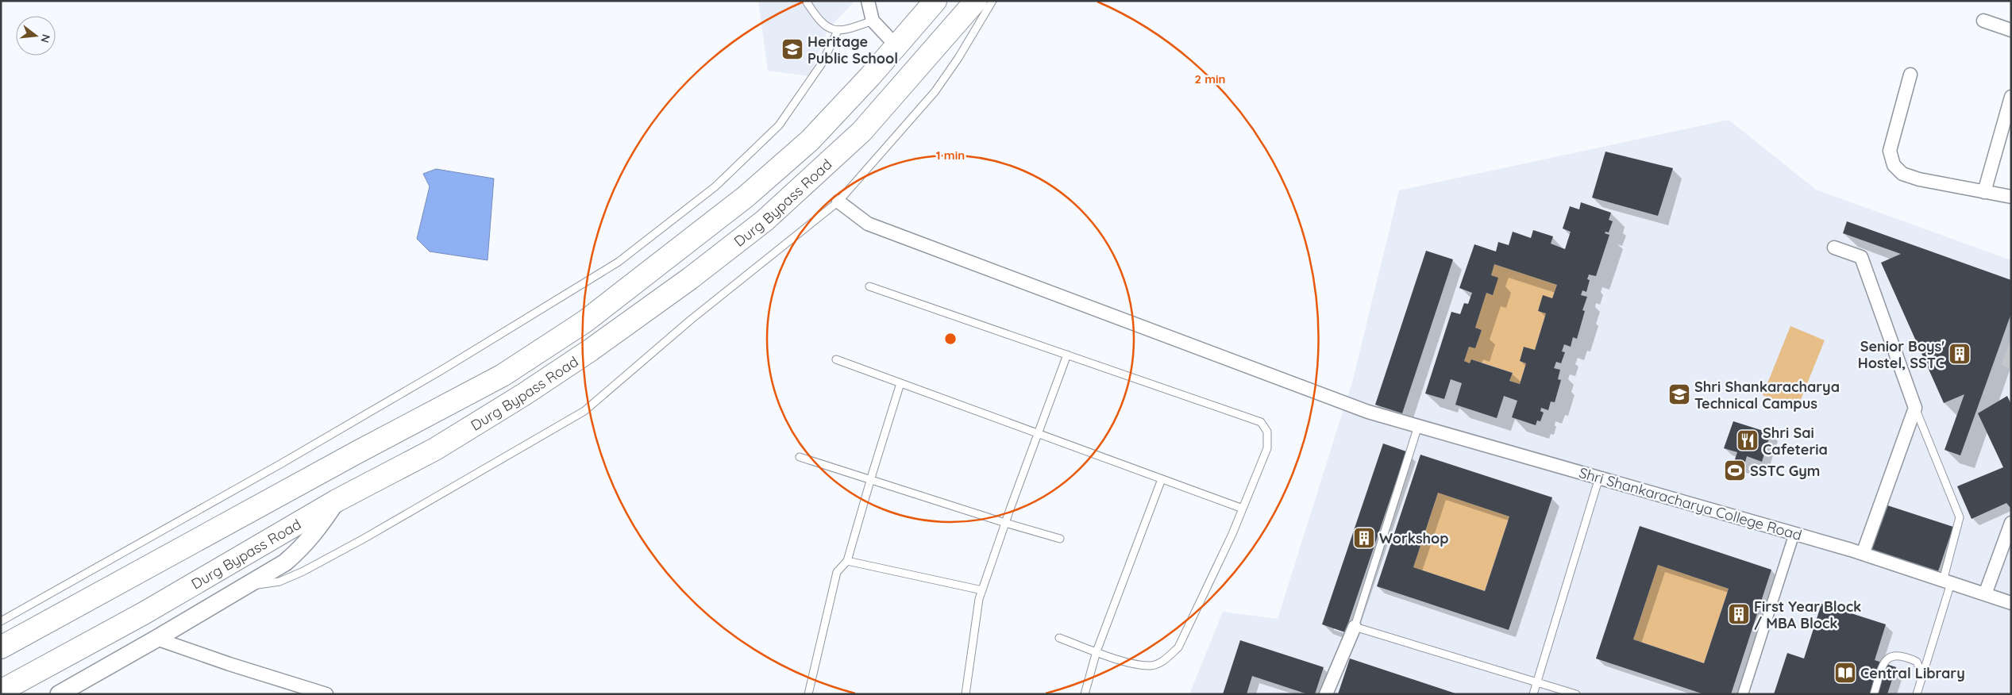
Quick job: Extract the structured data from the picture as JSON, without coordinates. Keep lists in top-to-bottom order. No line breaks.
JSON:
{"streets":{"highway":["Durg Bypass Road"],"street":["Shri Shankaracharya College Road"]},"places":{"school or university":["Heritage Public School","Shri Shankaracharya Technical Campus"],"building":["Senior Boys' Hostel, SSTC","Workshop","First Year Block / MBA Block"],"restaurant":["Shri Sai Cafeteria"],"sports":["SSTC Gym"],"library":["Central Library"]},"north":"right","rings":["2 min","1 min"]}
